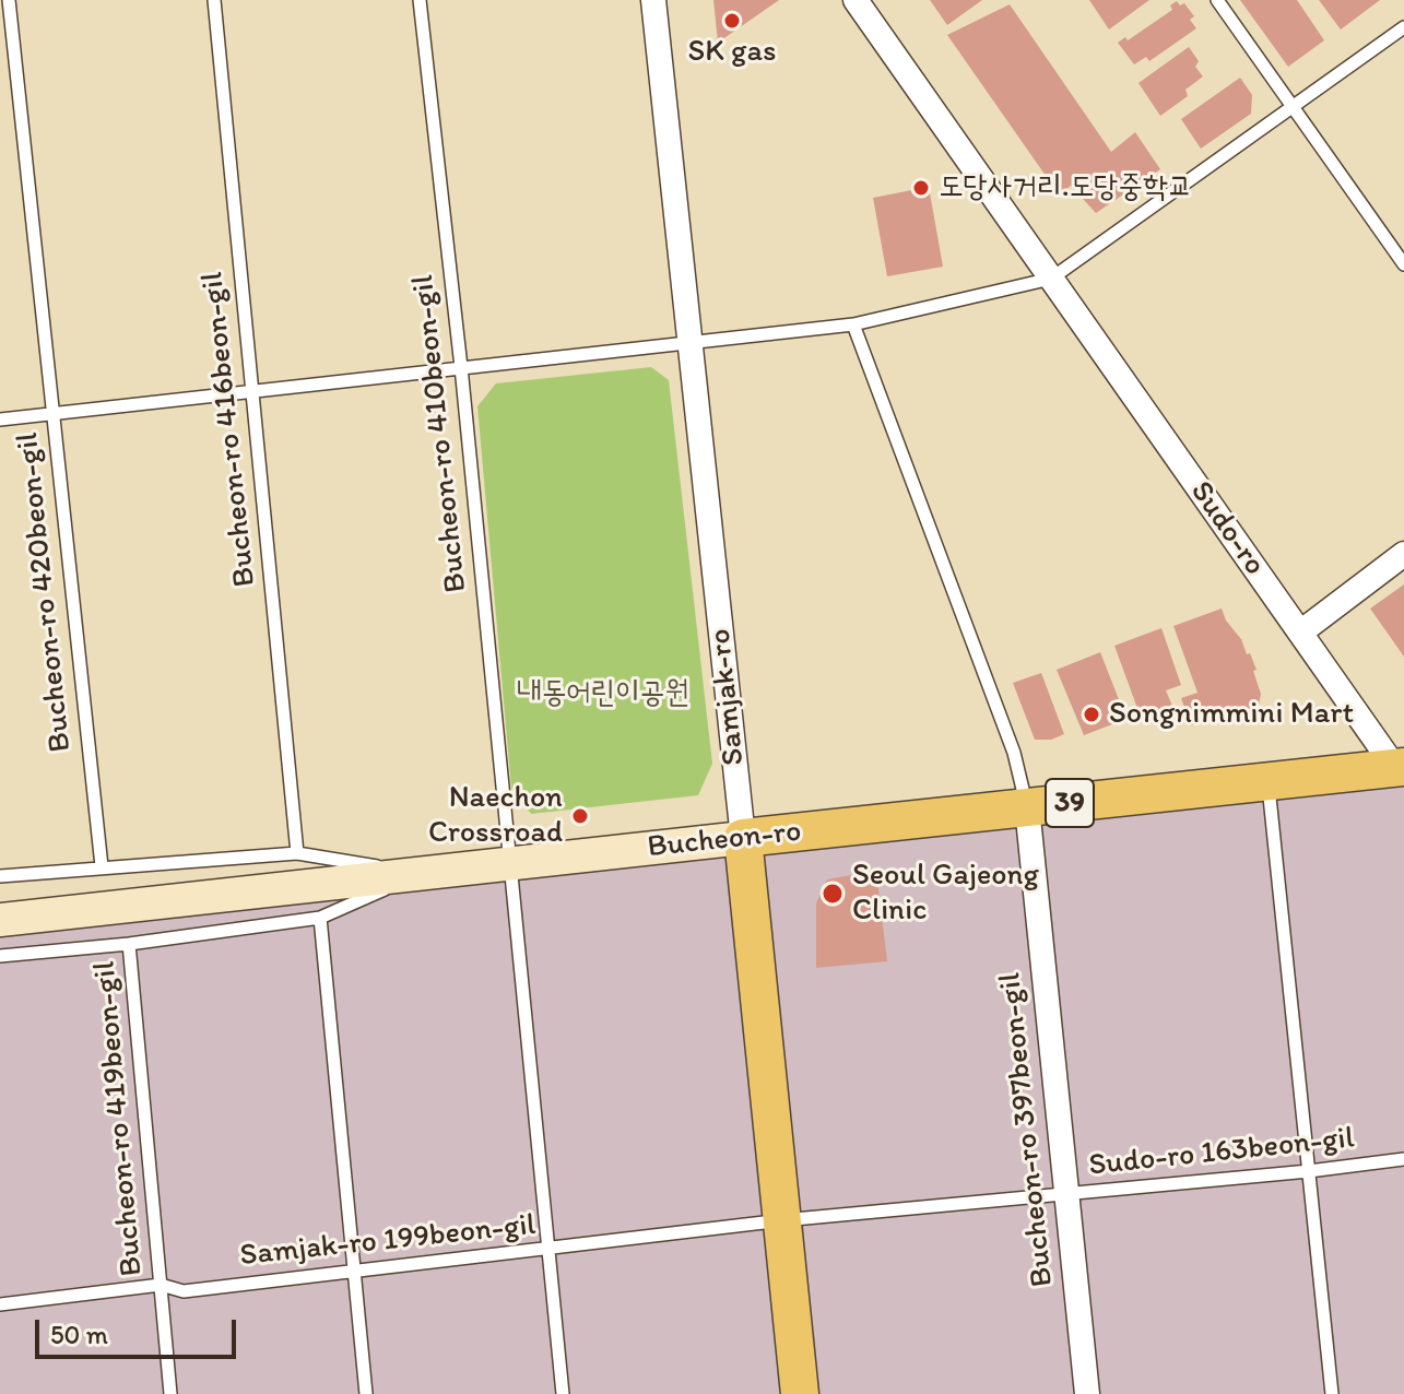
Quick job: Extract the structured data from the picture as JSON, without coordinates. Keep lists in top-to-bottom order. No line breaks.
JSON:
{"streets":{"main road":["Samjak-ro","39","Bucheon-ro"],"street":["Sudo-ro","Bucheon-ro 397beon-gil"],"lane":["Bucheon-ro 416beon-gil","Bucheon-ro 410beon-gil","Bucheon-ro 420beon-gil","Bucheon-ro 419beon-gil","Sudo-ro 163beon-gil","Samjak-ro 199beon-gil"]},"crossings":[["Bucheon-ro 416beon-gil","Bucheon-ro"],["Bucheon-ro 410beon-gil","Bucheon-ro"],["Bucheon-ro 410beon-gil","Samjak-ro 199beon-gil"],["Sudo-ro","Bucheon-ro"],["Bucheon-ro 420beon-gil","Bucheon-ro"],["Samjak-ro","Bucheon-ro"],["Samjak-ro","Sudo-ro 163beon-gil"],["Samjak-ro","Samjak-ro 199beon-gil"],["Bucheon-ro","Bucheon-ro 419beon-gil"],["Bucheon-ro","Bucheon-ro 397beon-gil"],["Bucheon-ro 419beon-gil","Samjak-ro 199beon-gil"],["Bucheon-ro 397beon-gil","Sudo-ro 163beon-gil"],["Sudo-ro 163beon-gil","Samjak-ro 199beon-gil"]],"parks":["내동어린이공원"],"places":["SK gas","도당사거리.도당중학교","Songnimmini Mart","Naechon Crossroad","Seoul Gajeong Clinic"],"scale_bar":"50 m"}
